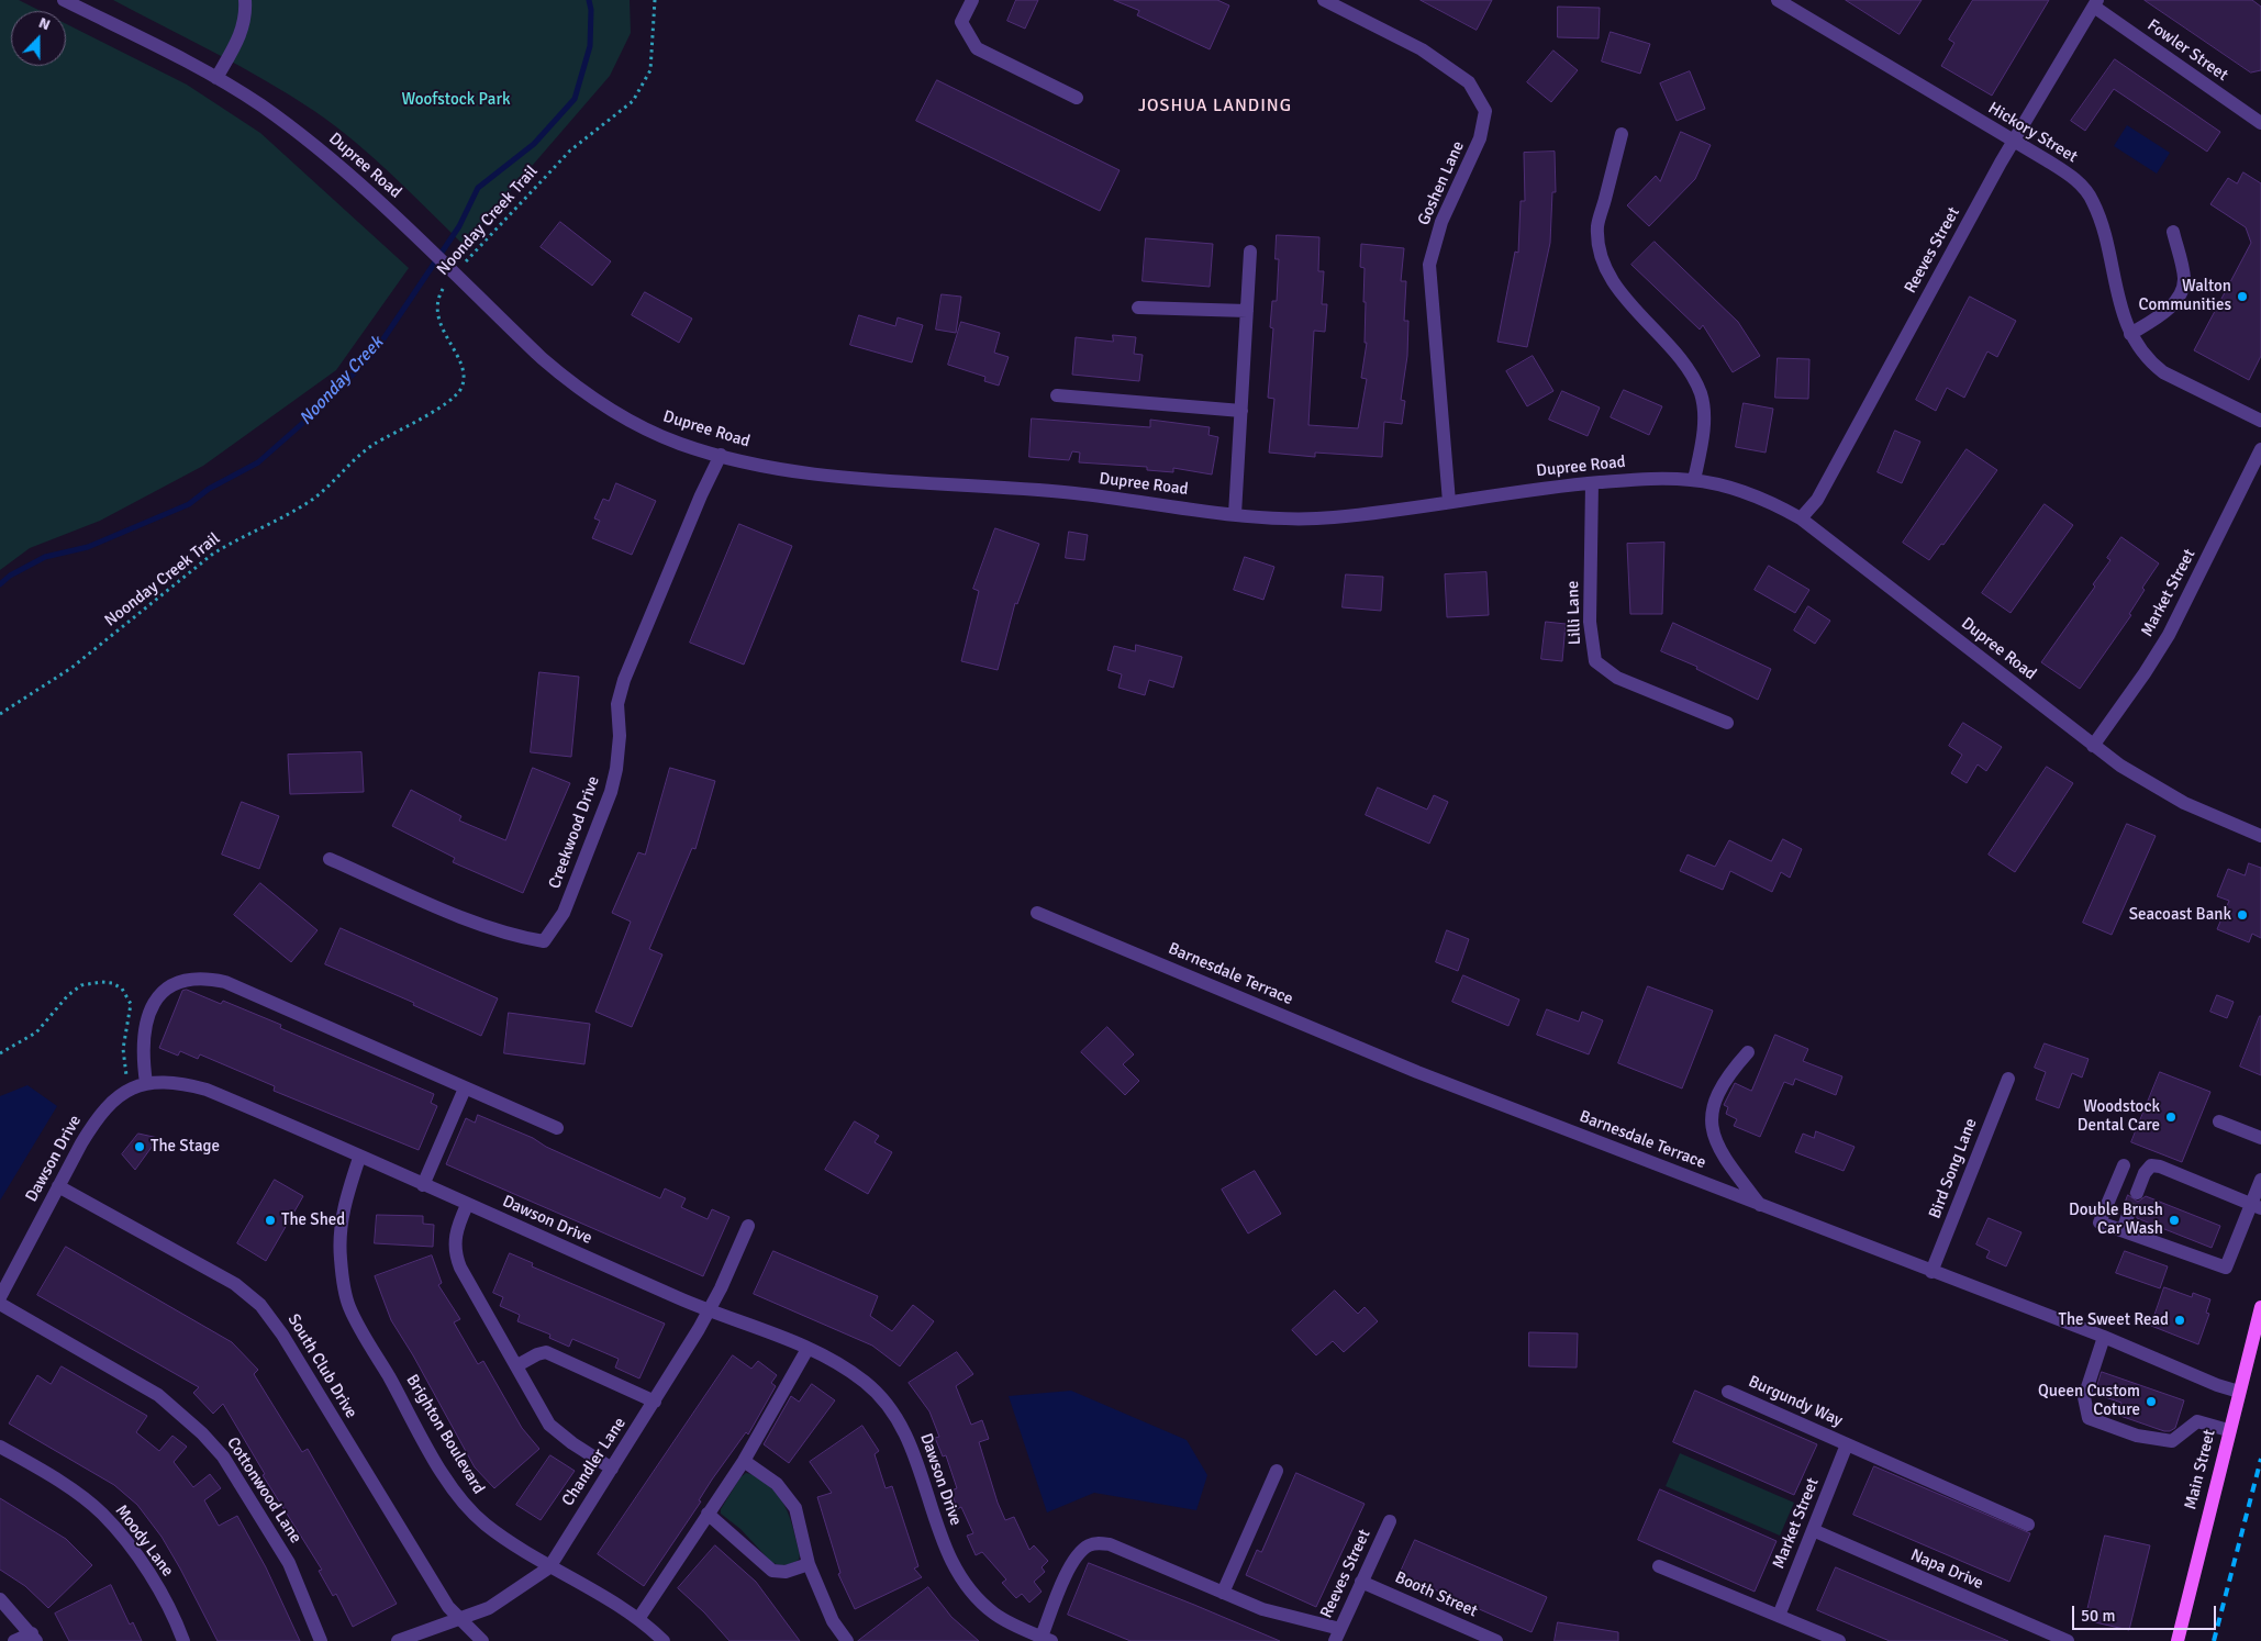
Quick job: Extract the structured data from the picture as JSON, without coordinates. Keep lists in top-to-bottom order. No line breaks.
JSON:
{"streets":{"main road":["Main Street"],"street":["Fowler Street","Hickory Street","Dupree Road","Goshen Lane","Reeves Street","Market Street","Lilli Lane","Creekwood Drive","Barnesdale Terrace","Dawson Drive","Bird Song Lane","South Club Drive","Burgundy Way","Brighton Boulevard","Chandler Lane","Cottonwood Lane","Moody Lane","Napa Drive","Booth Street"],"path":["Noonday Creek Trail"]},"crossings":[["Fowler Street","Reeves Street"],["Hickory Street","Reeves Street"],["Dupree Road","Goshen Lane"],["Dupree Road","Reeves Street"],["Dupree Road","Market Street"],["Dupree Road","Lilli Lane"],["Dupree Road","Creekwood Drive"],["Reeves Street","Booth Street"],["Market Street","Burgundy Way"],["Market Street","Napa Drive"],["Barnesdale Terrace","Bird Song Lane"],["Barnesdale Terrace","Main Street"],["Dawson Drive","South Club Drive"],["Dawson Drive","Brighton Boulevard"],["Dawson Drive","Chandler Lane"],["South Club Drive","Chandler Lane"],["Brighton Boulevard","Chandler Lane"]],"districts":["JOSHUA LANDING"],"water":["Noonday Creek"],"parks":["Woofstock Park"],"places":["Walton Communities","Seacoast Bank","Woodstock Dental Care","The Stage","The Shed","Double Brush Car Wash","The Sweet Read","Queen Custom Coture"],"scale_bar":"50 m","north":"top"}
